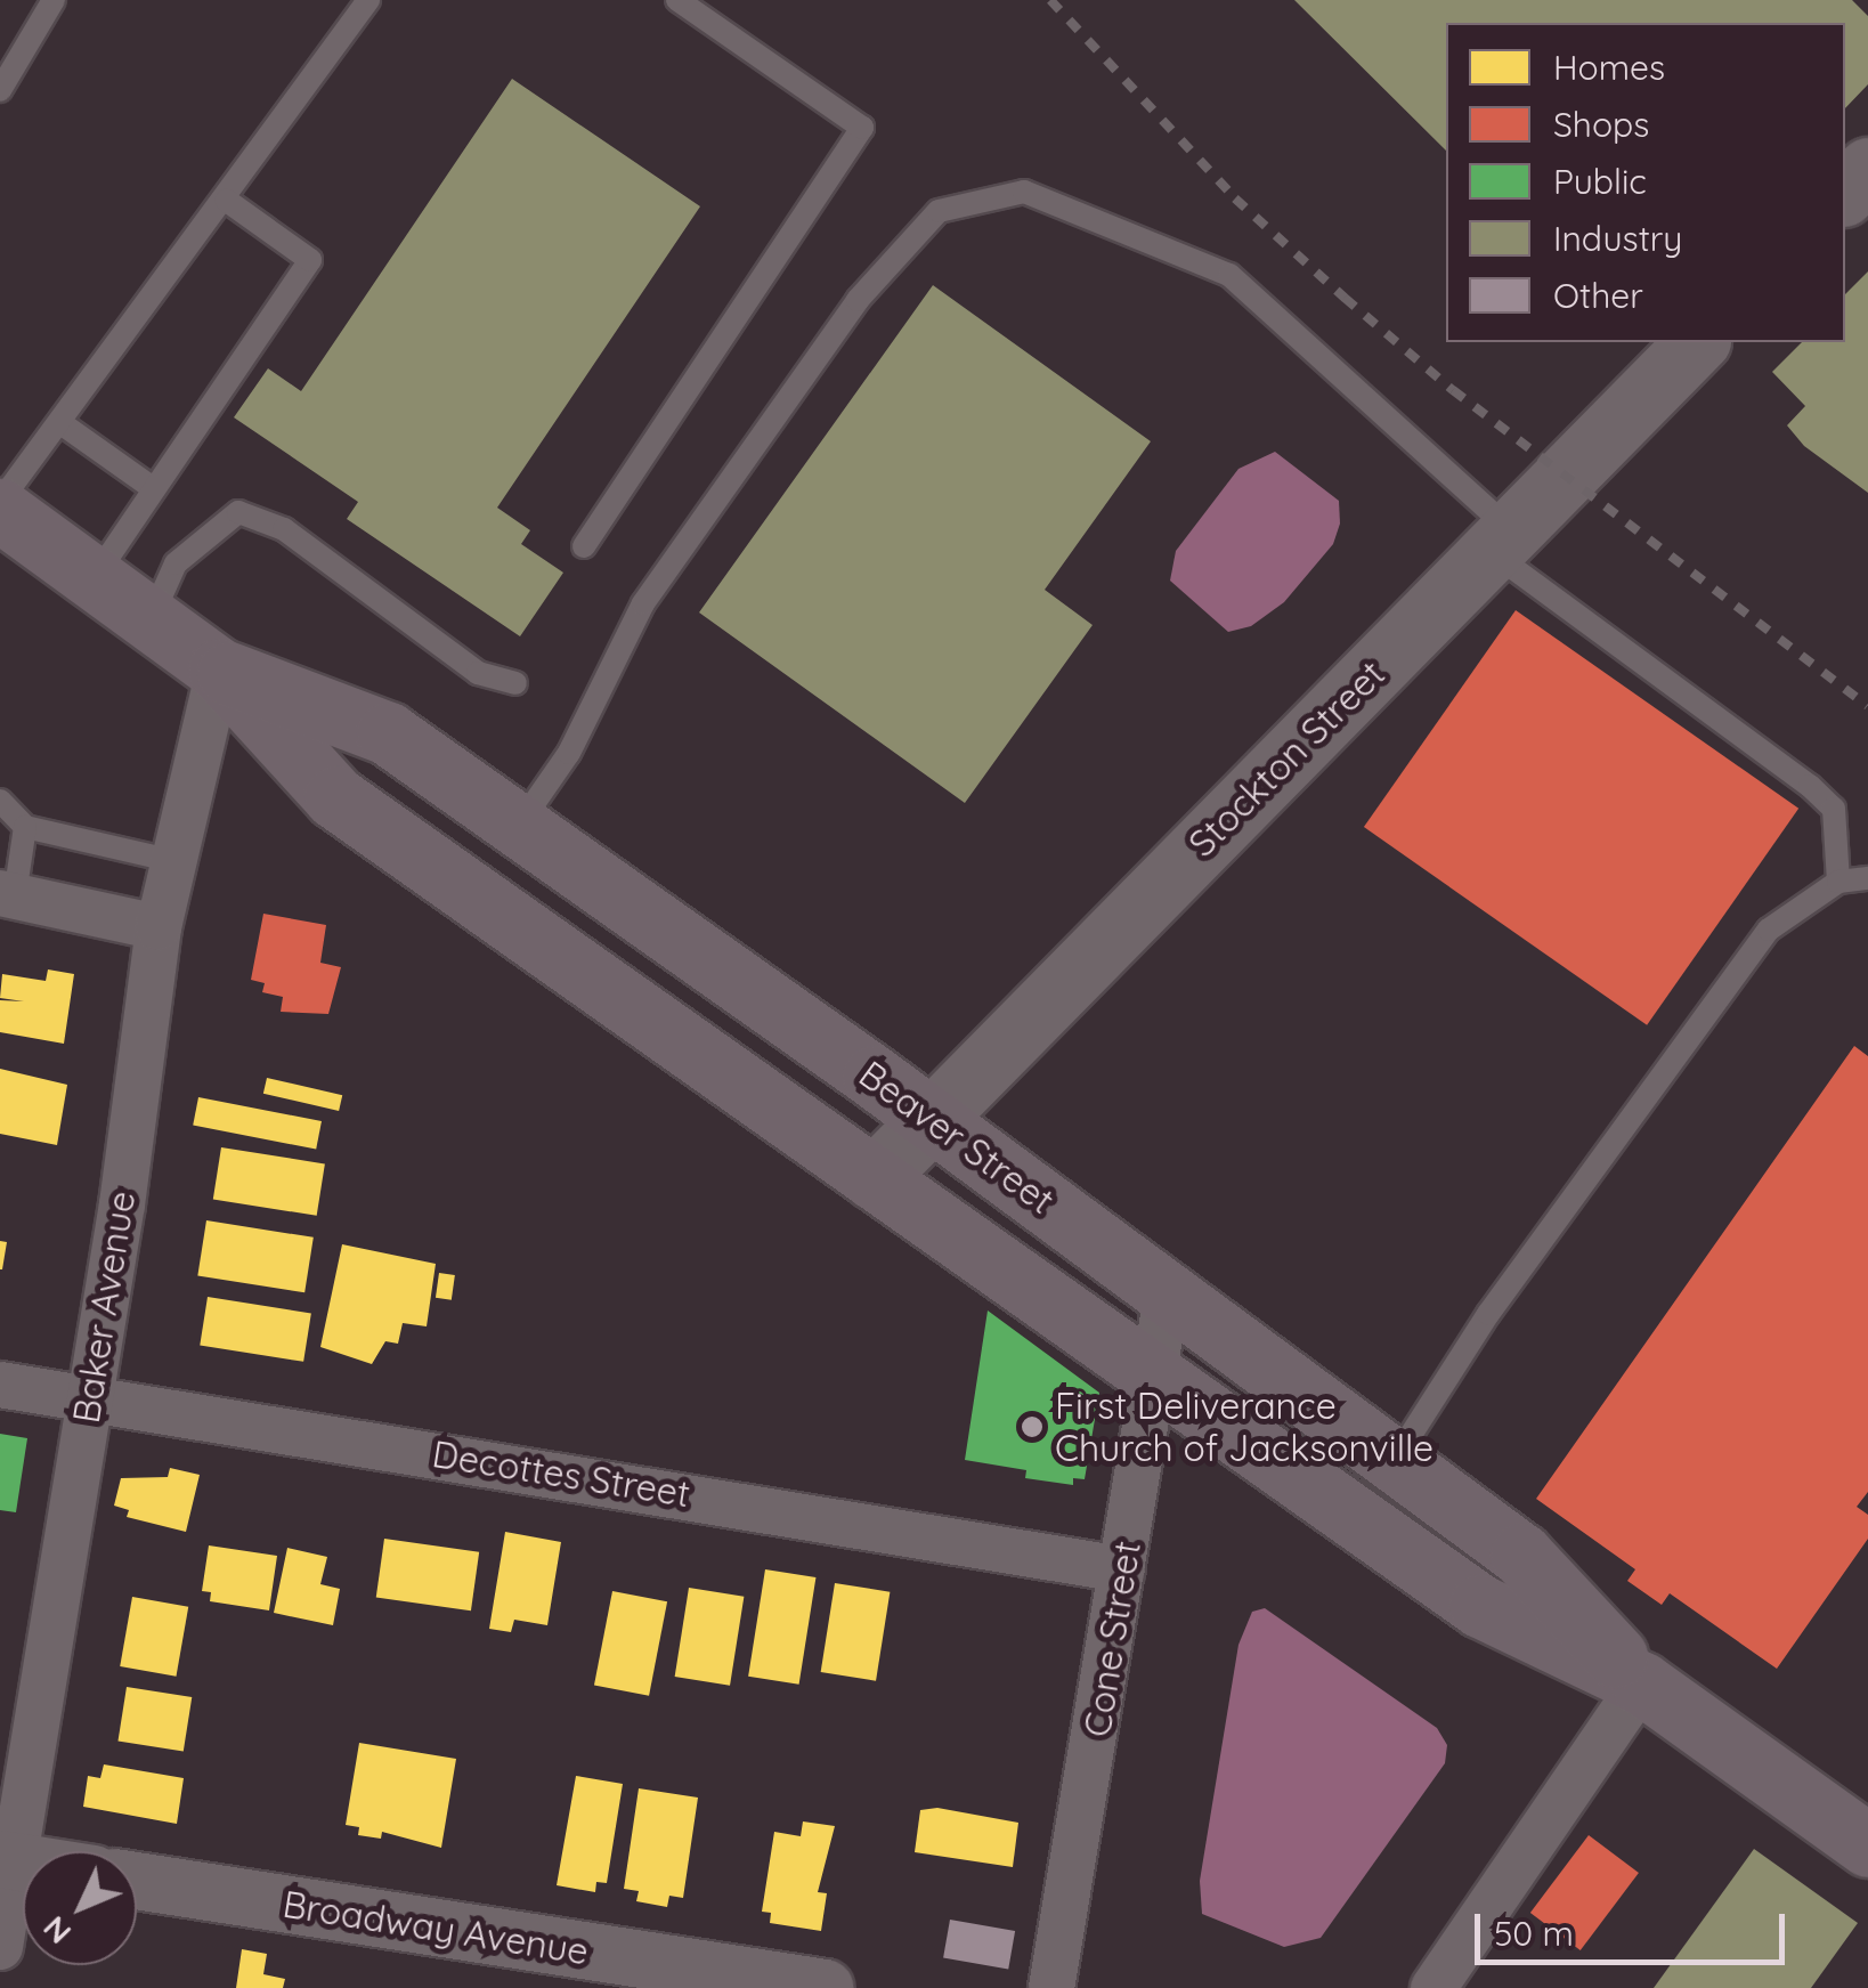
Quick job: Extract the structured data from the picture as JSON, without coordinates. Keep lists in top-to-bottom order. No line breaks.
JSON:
{"streets":{"main road":["Stockton Street","Beaver Street"],"street":["Baker Avenue","Decottes Street","Cone Street","Broadway Avenue"]},"crossings":[["Stockton Street","Beaver Street"],["Beaver Street","Baker Avenue"],["Beaver Street","Cone Street"],["Baker Avenue","Decottes Street"],["Decottes Street","Cone Street"]],"places":["First Deliverance Church of Jacksonville"],"legend":["Homes","Shops","Public","Industry","Other"],"scale_bar":"50 m","north":"bottom left"}
